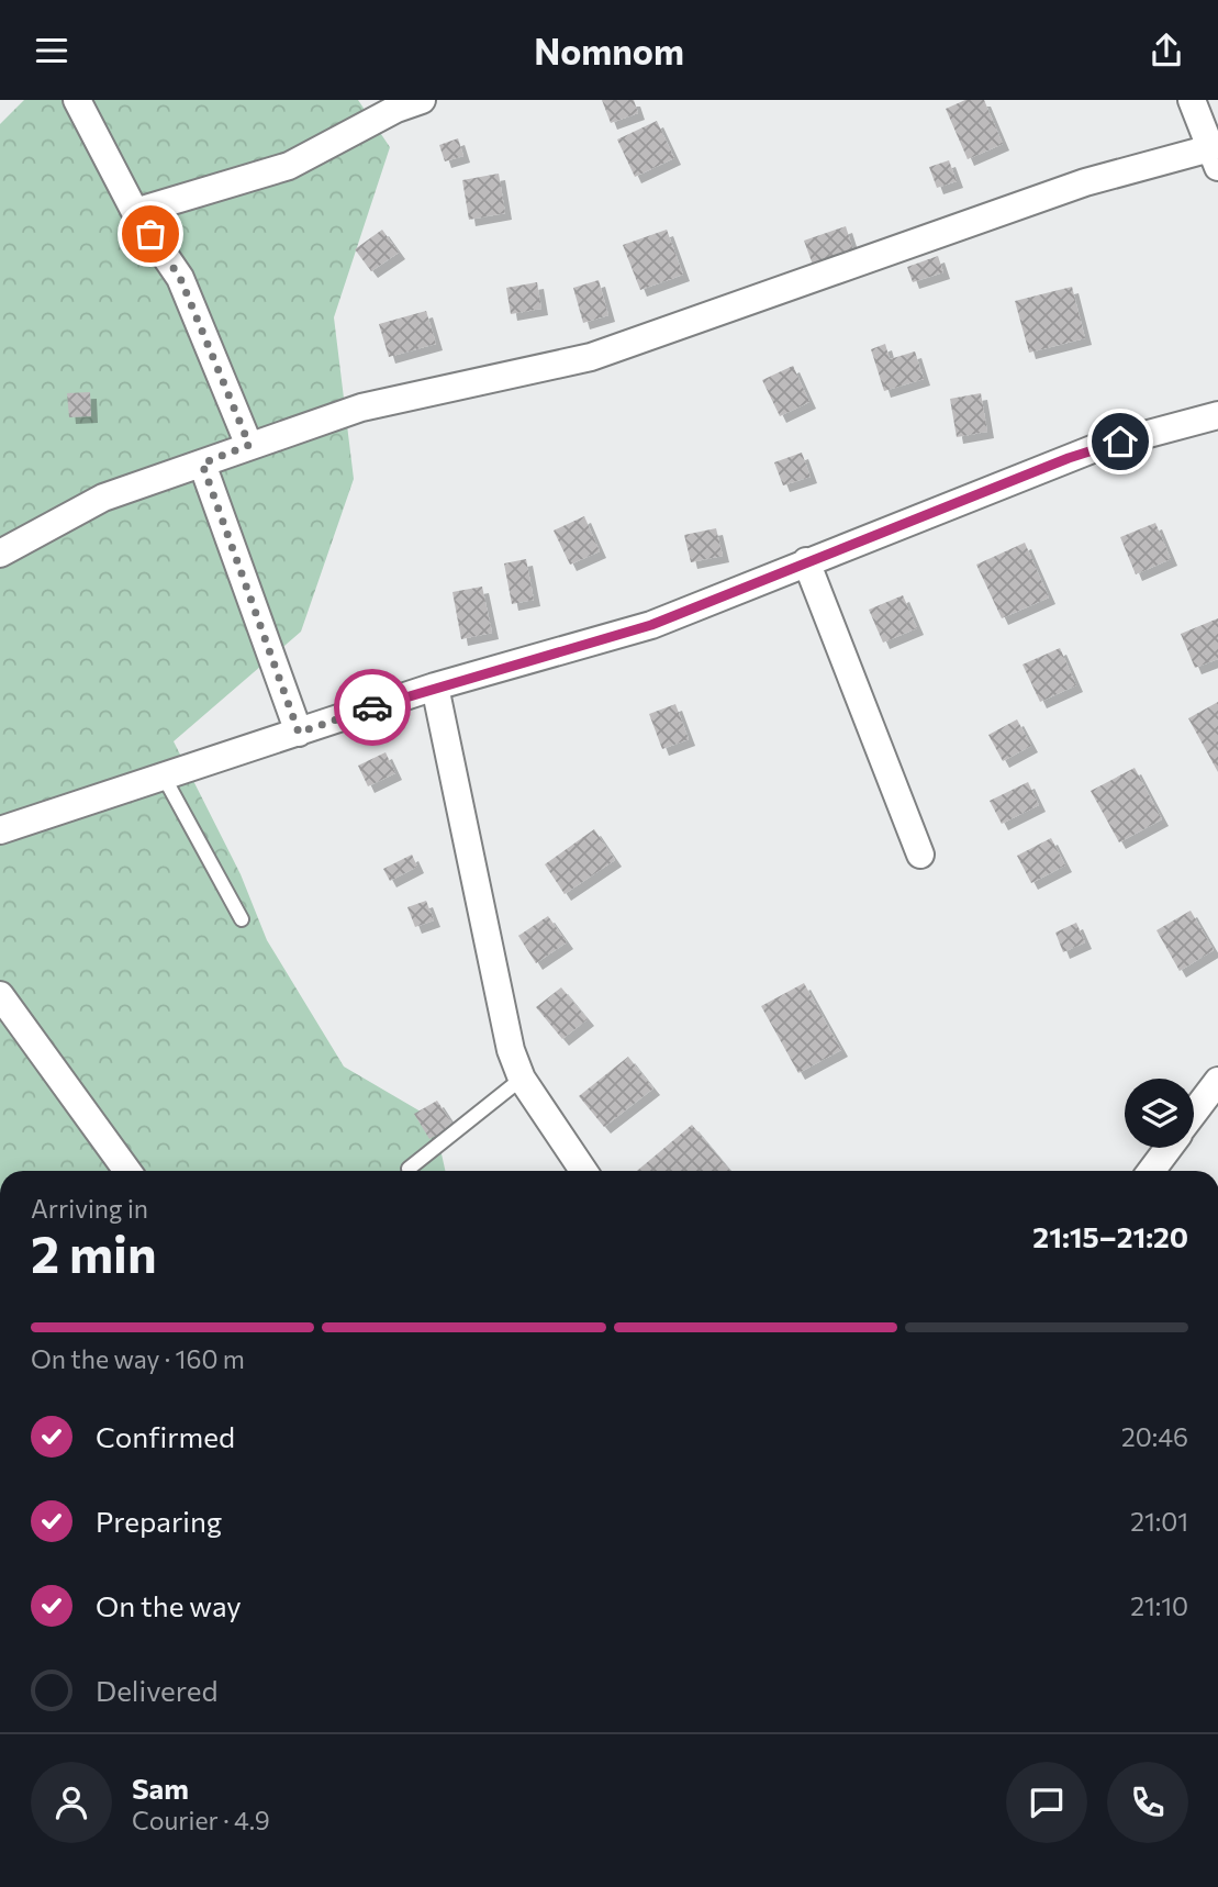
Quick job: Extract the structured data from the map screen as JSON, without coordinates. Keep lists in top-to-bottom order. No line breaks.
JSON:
{"page":{"header":"Nomnom","heading":["2 min","Arriving in","21:15–21:20"],"panel":["Sam","Courier · 4.9"],"bar":"On the way · 160 m","list":[["Confirmed","20:46"],["Preparing","21:01"],["On the way","21:10"],"Delivered"]}}
